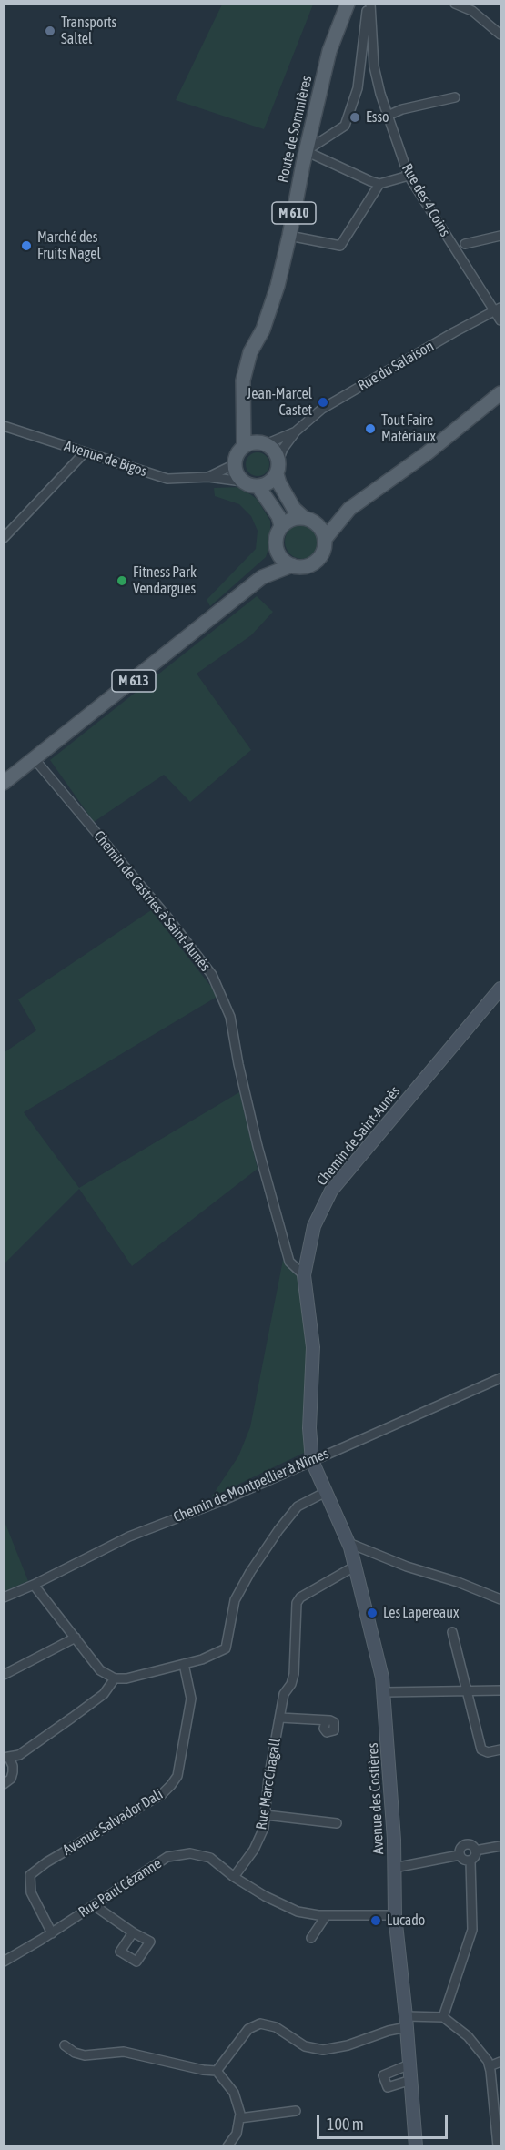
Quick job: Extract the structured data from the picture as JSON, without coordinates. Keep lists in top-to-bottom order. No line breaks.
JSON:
{"streets":{"main road":["Route de Sommières","M 610","M 613"],"street":["Rue des 4 Coins","Rue du Salaison","Avenue de Bigos","Chemin de Castries à Saint-Aunés","Chemin de Saint-Aunès","Chemin de Montpellier à Nîmes","Rue Marc Chagall","Avenue des Costières","Avenue Salvador Dali","Rue Paul Cézanne"]},"crossings":[["Route de Sommières","Rue du Salaison"],["Route de Sommières","Avenue de Bigos"],["Rue des 4 Coins","Rue du Salaison"],["Rue du Salaison","Avenue de Bigos"],["M 613","Chemin de Castries à Saint-Aunés"],["Chemin de Castries à Saint-Aunés","Chemin de Saint-Aunès"],["Chemin de Saint-Aunès","Chemin de Montpellier à Nîmes"],["Chemin de Saint-Aunès","Avenue des Costières"],["Chemin de Montpellier à Nîmes","Avenue des Costières"],["Rue Marc Chagall","Avenue des Costières"],["Rue Marc Chagall","Rue Paul Cézanne"],["Avenue des Costières","Rue Paul Cézanne"],["Avenue Salvador Dali","Rue Paul Cézanne"]],"places":["Transports Saltel","Esso","Marché des Fruits Nagel","Jean-Marcel Castet","Tout Faire Matériaux","Fitness Park Vendargues","Les Lapereaux","Lucado"],"scale_bar":"100 m"}
